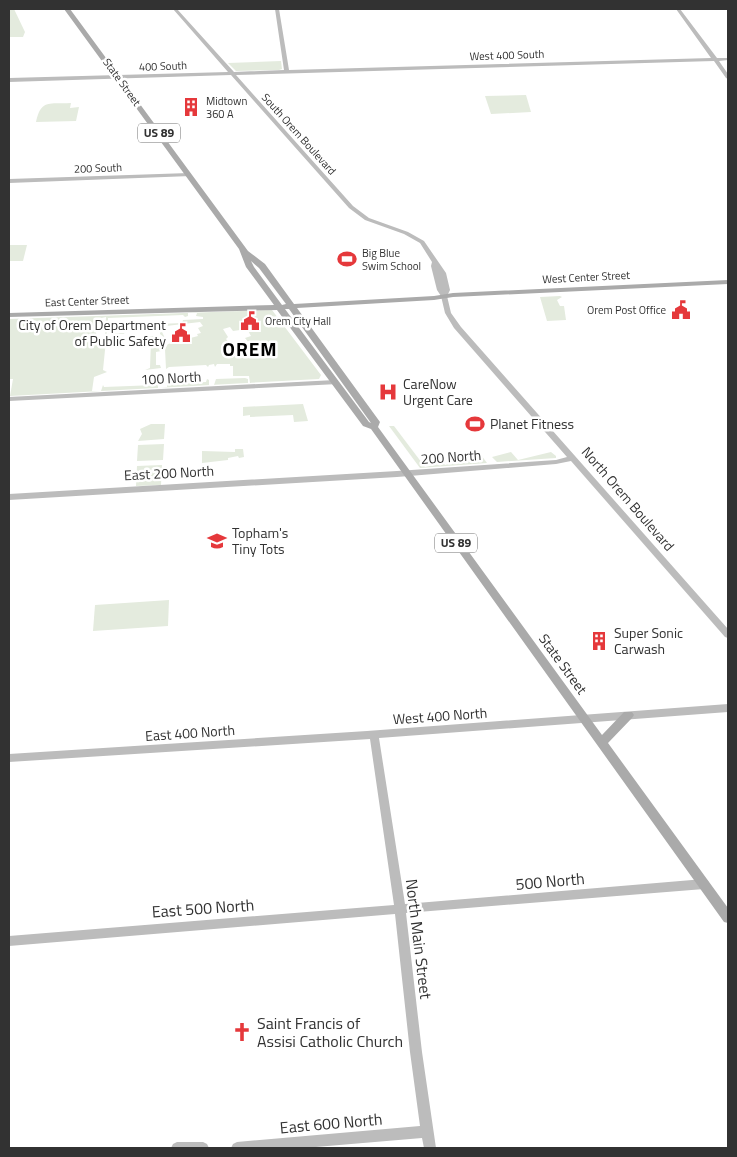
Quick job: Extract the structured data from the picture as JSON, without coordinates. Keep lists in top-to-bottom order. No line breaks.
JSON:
{"streets":{"main road":["State Street","US 89","West Center Street","East Center Street"],"street":["West 400 South","400 South","South Orem Boulevard","200 South","100 North","200 North","East 200 North","North Orem Boulevard","West 400 North","East 400 North","500 North","East 500 North","North Main Street","East 600 North"]},"crossings":[["West 400 South","400 South"],["400 South","State Street"],["400 South","South Orem Boulevard"],["State Street","200 South"],["State Street","West Center Street"],["State Street","East Center Street"],["State Street","100 North"],["State Street","200 North"],["State Street","West 400 North"],["State Street","500 North"],["West Center Street","East Center Street"],["West Center Street","North Orem Boulevard"],["200 North","East 200 North"],["200 North","North Orem Boulevard"],["West 400 North","East 400 North"],["West 400 North","North Main Street"],["East 400 North","North Main Street"],["500 North","East 500 North"],["500 North","North Main Street"],["East 500 North","North Main Street"],["North Main Street","East 600 North"]],"districts":["OREM"],"places":{"building":["Midtown 360 A","Super Sonic Carwash"],"sports":["Big Blue Swim School","Planet Fitness"],"public building":["Orem Post Office","Orem City Hall","City of Orem Department of Public Safety"],"hospital":["CareNow Urgent Care"],"school or university":["Topham's Tiny Tots"],"church":["Saint Francis of Assisi Catholic Church"]}}
